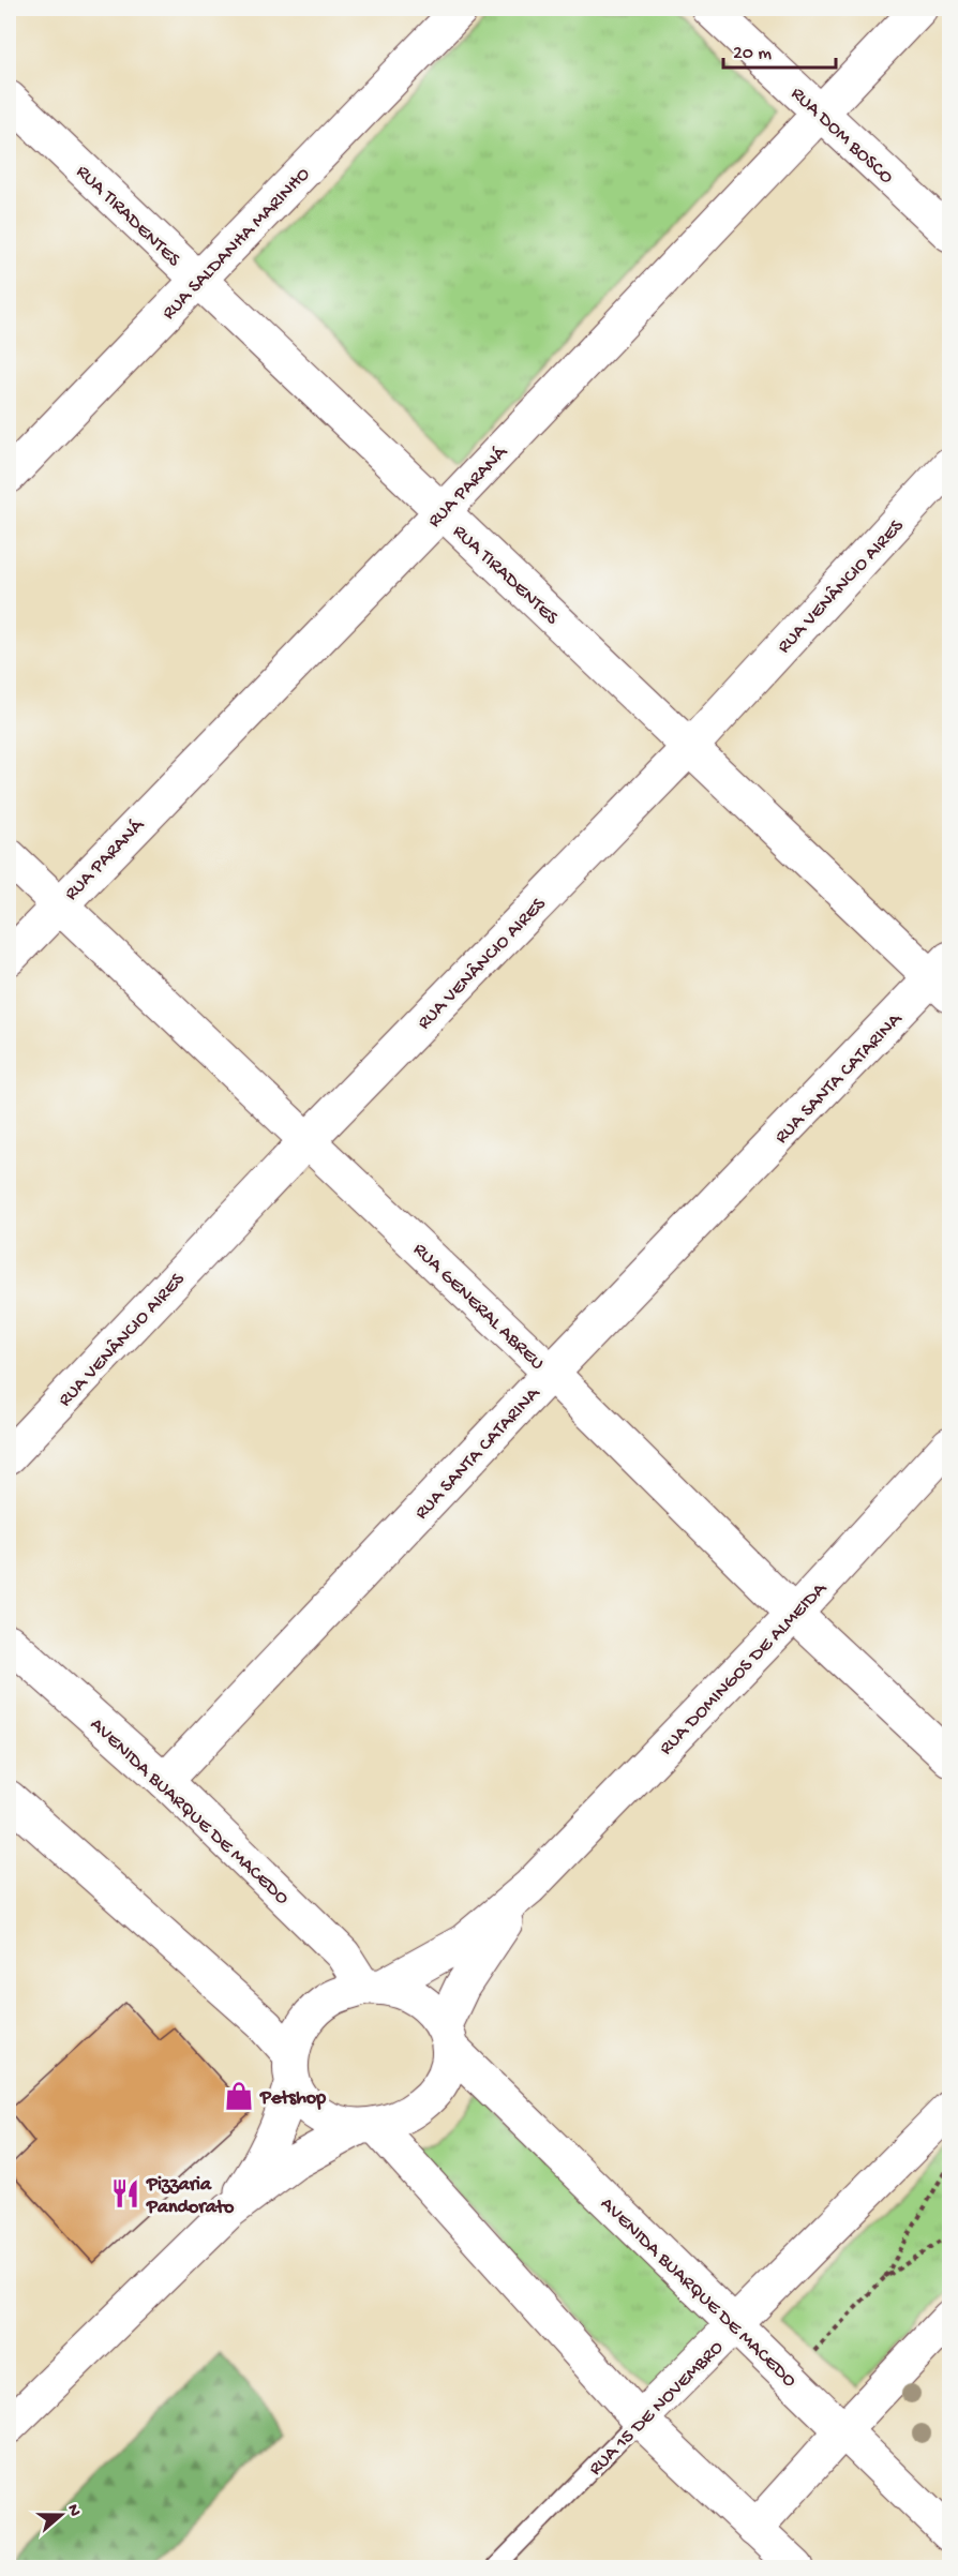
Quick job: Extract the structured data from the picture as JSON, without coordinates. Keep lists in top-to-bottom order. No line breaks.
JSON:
{"streets":{"street":["RUA DOM BOSCO","RUA TIRADENTES","RUA SALDANHA MARINHO","RUA PARANÁ","RUA VENÂNCIO AIRES","RUA SANTA CATARINA","RUA GENERAL ABREU","RUA DOMINGOS DE ALMEIDA","AVENIDA BUARQUE DE MACEDO","RUA 15 DE NOVEMBRO"]},"crossings":[["RUA DOM BOSCO","RUA PARANÁ"],["RUA TIRADENTES","RUA SALDANHA MARINHO"],["RUA TIRADENTES","RUA PARANÁ"],["RUA TIRADENTES","RUA VENÂNCIO AIRES"],["RUA TIRADENTES","RUA SANTA CATARINA"],["RUA PARANÁ","RUA GENERAL ABREU"],["RUA VENÂNCIO AIRES","RUA GENERAL ABREU"],["RUA SANTA CATARINA","RUA GENERAL ABREU"],["RUA SANTA CATARINA","AVENIDA BUARQUE DE MACEDO"],["RUA GENERAL ABREU","RUA DOMINGOS DE ALMEIDA"],["RUA DOMINGOS DE ALMEIDA","AVENIDA BUARQUE DE MACEDO"],["AVENIDA BUARQUE DE MACEDO","RUA 15 DE NOVEMBRO"]],"places":{"shop":["Petshop"],"restaurant":["Pizzaria Pandorato"]},"scale_bar":"20 m","north":"right"}
